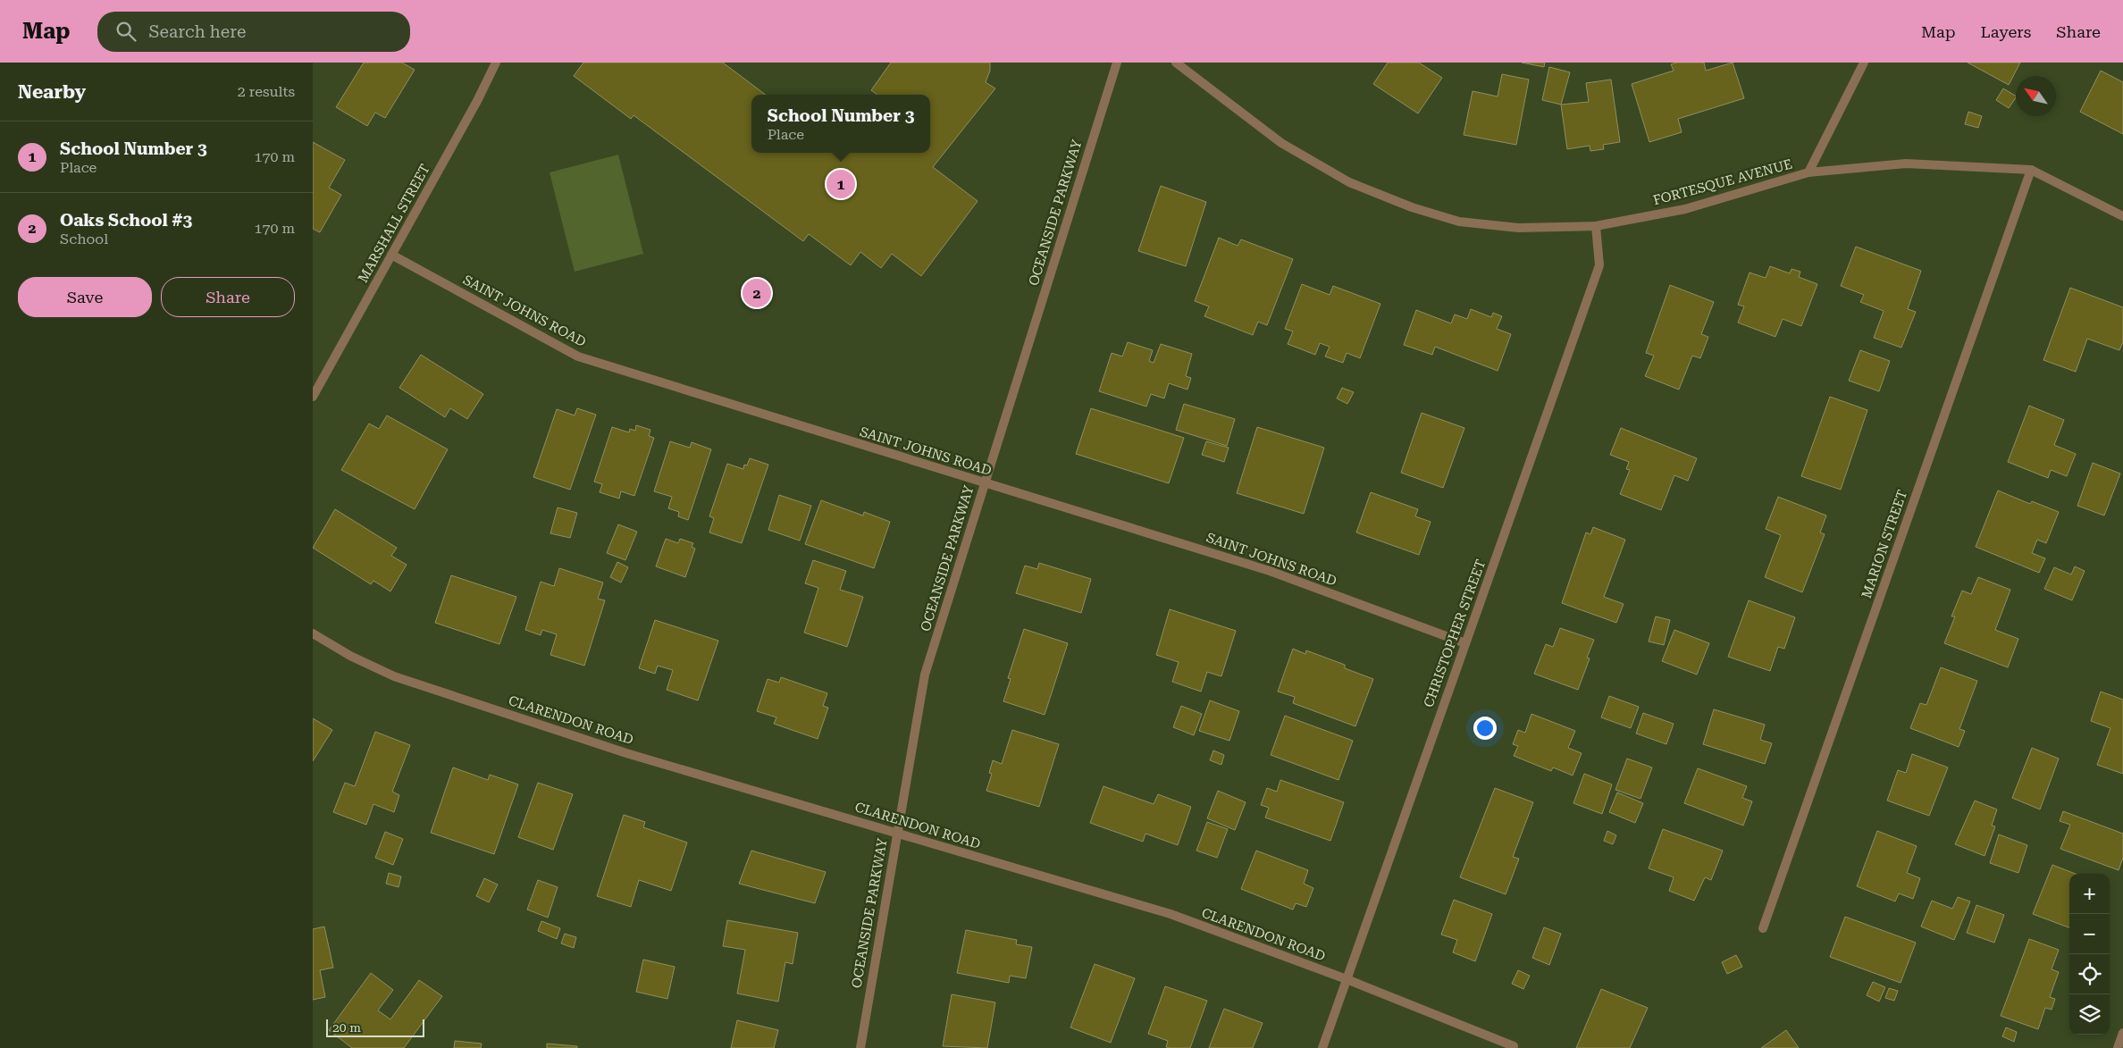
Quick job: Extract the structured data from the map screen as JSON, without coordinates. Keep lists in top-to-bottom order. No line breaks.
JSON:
{"streets":{"street":["FORTESQUE AVENUE","OCEANSIDE PARKWAY","MARSHALL STREET","SAINT JOHNS ROAD","MARION STREET","CHRISTOPHER STREET","CLARENDON ROAD"]},"crossings":[["FORTESQUE AVENUE","MARION STREET"],["FORTESQUE AVENUE","CHRISTOPHER STREET"],["OCEANSIDE PARKWAY","SAINT JOHNS ROAD"],["OCEANSIDE PARKWAY","CLARENDON ROAD"],["MARSHALL STREET","SAINT JOHNS ROAD"],["SAINT JOHNS ROAD","CHRISTOPHER STREET"],["CHRISTOPHER STREET","CLARENDON ROAD"]],"scale_bar":"20 m","north":"top left","page":{"header":"Map","search":"Search here","nav":["Map","Layers","Share"],"heading":["Nearby","2 results"],"popup":["School Number 3","Place"],"list":[{"mark":"1","name":"School Number 3","note":"Place","value":"170 m"},{"mark":"2","name":"Oaks School #3","note":"School","value":"170 m"}],"pins":["1","2"],"buttons":["Save","Share"],"map_buttons":["+","−"],"scale":"20 m"}}
